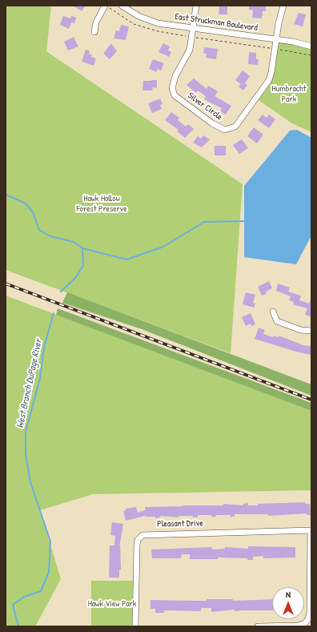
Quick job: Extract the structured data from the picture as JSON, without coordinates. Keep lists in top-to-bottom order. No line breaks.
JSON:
{"streets":{"street":["East Struckman Boulevard","Silver Circle","Pleasant Drive"]},"crossings":[["East Struckman Boulevard","Silver Circle"]],"water":["West Branch DuPage River"],"parks":["Humbracht Park","Hawk Hollow Forest Preserve","Hawk View Park"],"north":"top"}
